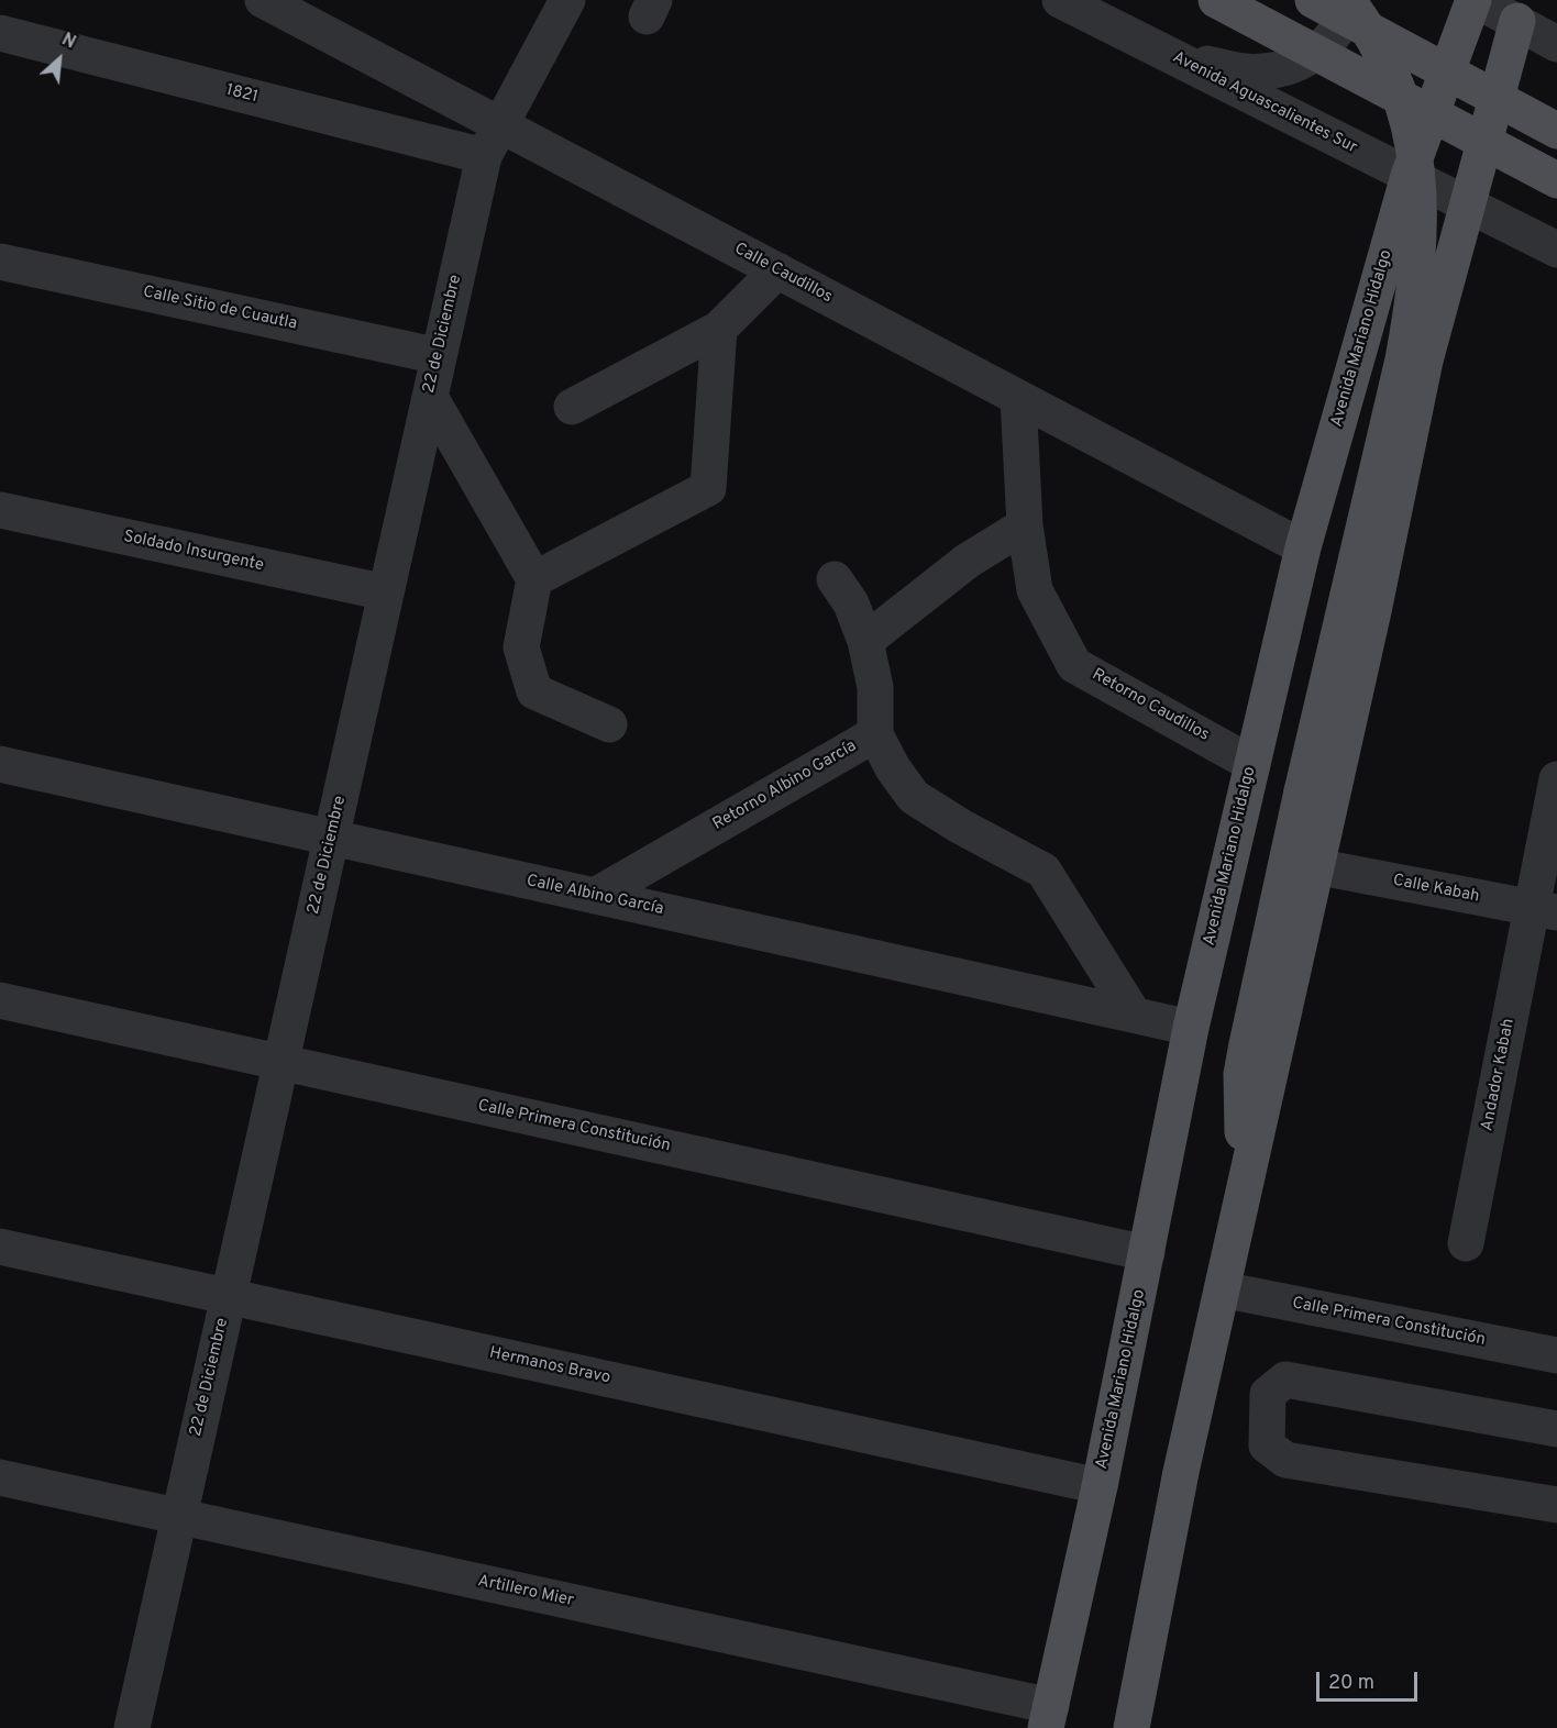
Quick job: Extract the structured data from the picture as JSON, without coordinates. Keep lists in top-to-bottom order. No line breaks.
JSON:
{"streets":{"main road":["Avenida Mariano Hidalgo"],"street":["1821","Avenida Aguascalientes Sur","Calle Caudillos","Calle Sitio de Cuautla","22 de Diciembre","Soldado Insurgente","Retorno Caudillos","Retorno Albino García","Calle Kabah","Calle Albino García","Andador Kabah","Calle Primera Constitución","Hermanos Bravo","Artillero Mier"]},"crossings":[["1821","22 de Diciembre"],["Avenida Aguascalientes Sur","Avenida Mariano Hidalgo"],["Calle Caudillos","22 de Diciembre"],["Calle Caudillos","Avenida Mariano Hidalgo"],["Calle Caudillos","Retorno Caudillos"],["Calle Sitio de Cuautla","22 de Diciembre"],["22 de Diciembre","Soldado Insurgente"],["22 de Diciembre","Calle Albino García"],["22 de Diciembre","Calle Primera Constitución"],["22 de Diciembre","Hermanos Bravo"],["22 de Diciembre","Artillero Mier"],["Avenida Mariano Hidalgo","Retorno Caudillos"],["Avenida Mariano Hidalgo","Calle Albino García"],["Avenida Mariano Hidalgo","Calle Primera Constitución"],["Avenida Mariano Hidalgo","Hermanos Bravo"],["Avenida Mariano Hidalgo","Artillero Mier"],["Retorno Albino García","Calle Albino García"],["Calle Kabah","Andador Kabah"]],"scale_bar":"20 m","north":"top right"}
